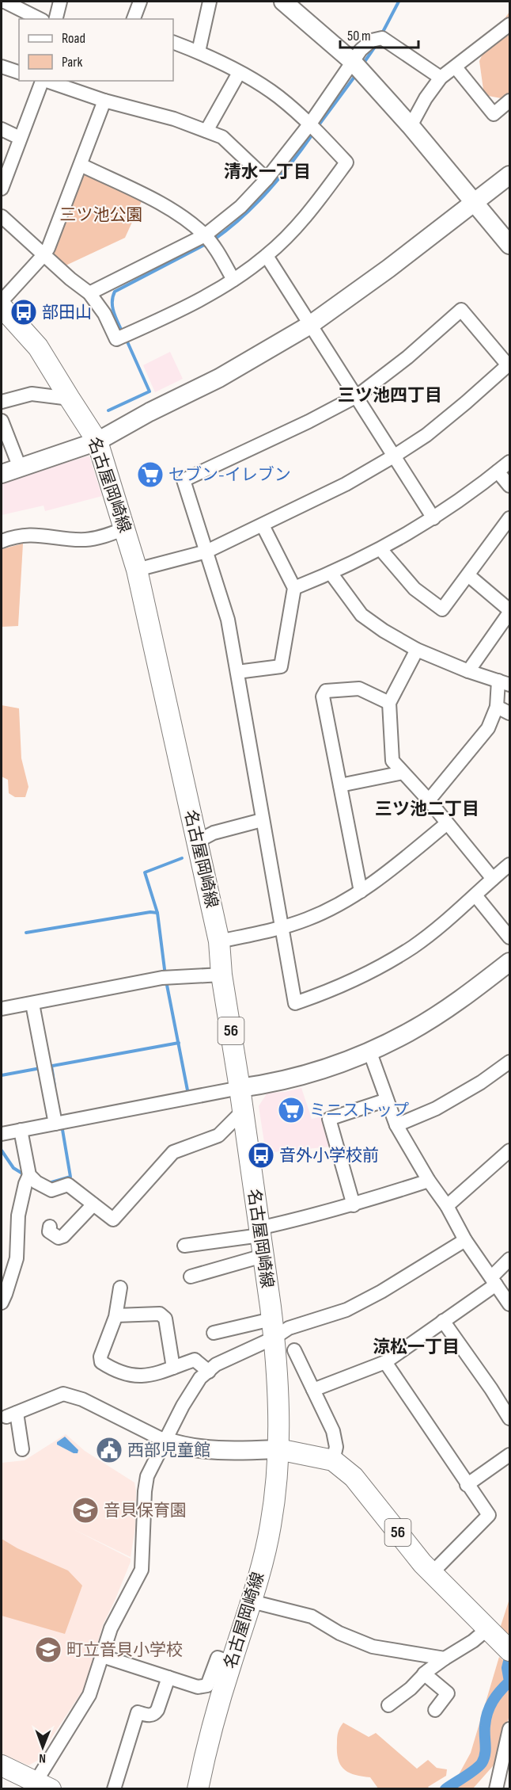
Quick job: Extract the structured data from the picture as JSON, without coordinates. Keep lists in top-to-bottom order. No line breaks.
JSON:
{"streets":{"main road":["名古屋岡崎線","56"]},"crossings":[["名古屋岡崎線","56"]],"districts":["清水一丁目","三ツ池四丁目","三ツ池二丁目","涼松一丁目"],"parks":["三ツ池公園"],"places":{"bus stop":["部田山","音外小学校前"],"supermarket":["セブン-イレブン","ミニストップ"],"public building":["西部児童館"],"school or university":["音貝保育園","町立音貝小学校"]},"legend":["Road","Park"],"scale_bar":"50 m","north":"bottom"}
